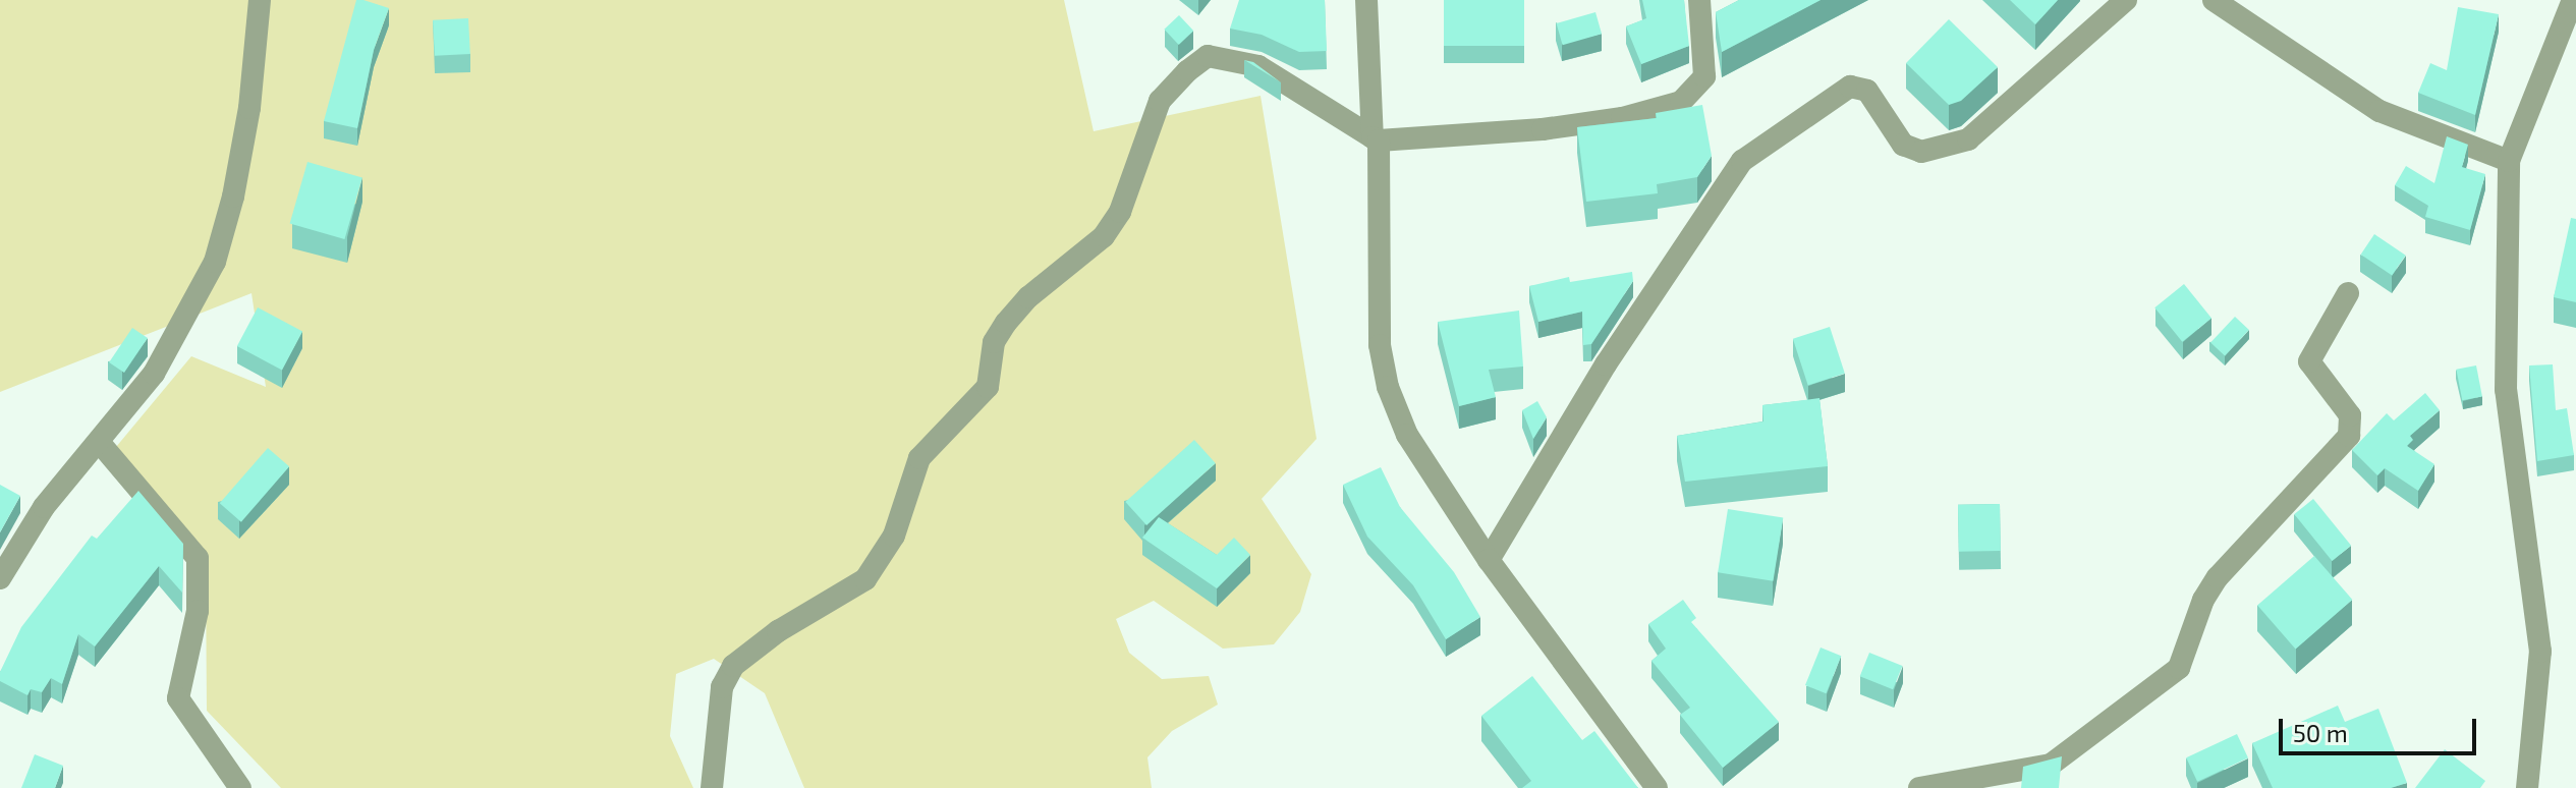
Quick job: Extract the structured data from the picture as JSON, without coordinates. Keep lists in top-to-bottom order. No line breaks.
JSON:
{"scale_bar":"50 m"}
